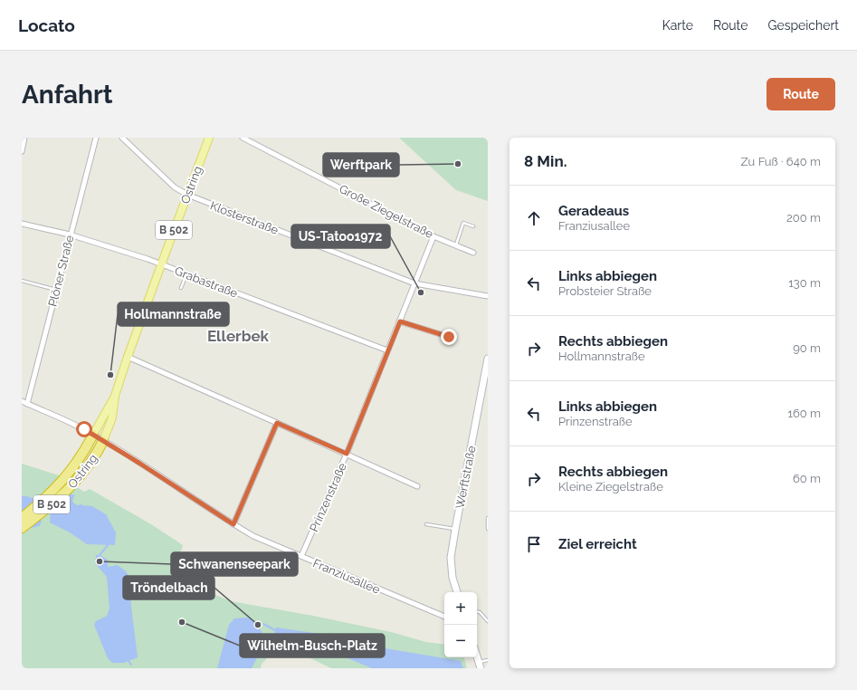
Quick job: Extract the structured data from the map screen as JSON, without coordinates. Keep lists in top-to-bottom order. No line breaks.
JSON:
{"streets":{"highway":["Ostring","B 502"],"main road":["Werftstraße"],"street":["Große Ziegelstraße","Klosterstraße","Plöner Straße","Grabastraße","Prinzenstraße","Franziusallee"]},"crossings":[["Ostring","Klosterstraße"],["Ostring","Grabastraße"],["Ostring","Franziusallee"],["Große Ziegelstraße","Prinzenstraße"],["Klosterstraße","Prinzenstraße"],["Plöner Straße","Grabastraße"],["Plöner Straße","Franziusallee"],["Grabastraße","Prinzenstraße"],["Prinzenstraße","Franziusallee"]],"districts":["Ellerbek"],"places":["Werftpark","US-Tatoo1972","Hollmannstraße","Schwanenseepark","Wilhelm-Busch-Platz","Tröndelbach"],"page":{"header":"Locato","nav":["Karte","Route","Gespeichert"],"buttons":"Route","title":"Anfahrt","heading":["8 Min.","Zu Fuß · 640 m"],"list":[["Geradeaus","Franziusallee","200 m"],["Links abbiegen","Probsteier Straße","130 m"],["Rechts abbiegen","Hollmannstraße","90 m"],["Links abbiegen","Prinzenstraße","160 m"],["Rechts abbiegen","Kleine Ziegelstraße","60 m"],"Ziel erreicht"],"map_buttons":["+","−"]}}
